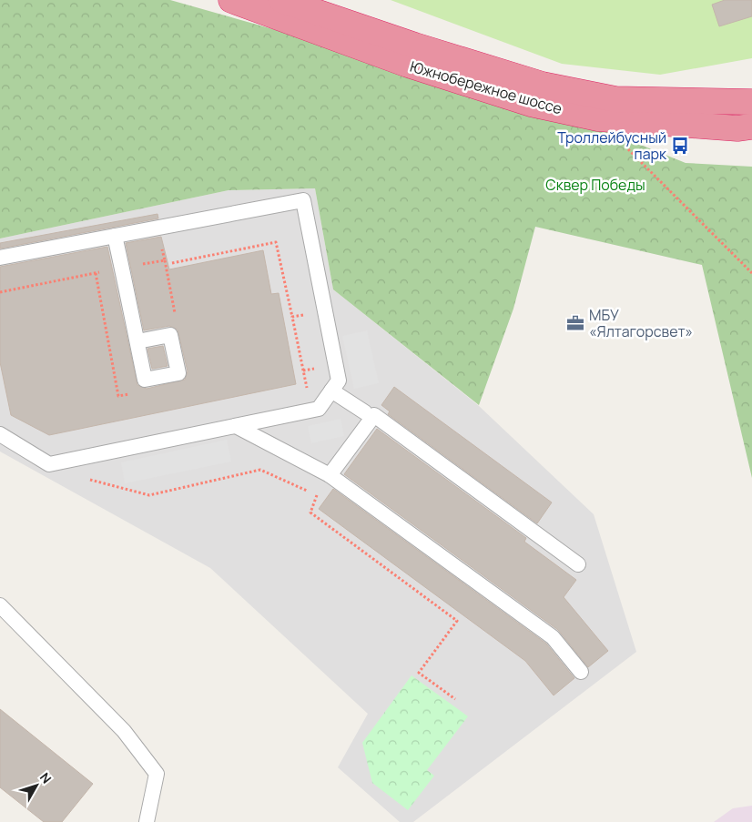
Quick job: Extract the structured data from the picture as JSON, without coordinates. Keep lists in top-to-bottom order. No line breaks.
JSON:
{"streets":{"highway":["Южнобережное шоссе"]},"parks":["Сквер Победы"],"places":{"bus stop":["Троллейбусный парк"],"office":["МБУ «Ялтагорсвет»"]},"north":"top right"}
